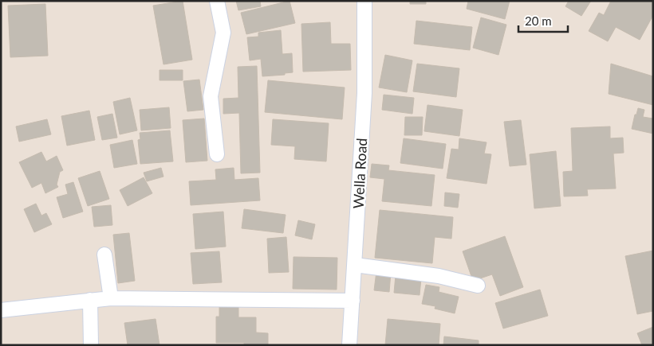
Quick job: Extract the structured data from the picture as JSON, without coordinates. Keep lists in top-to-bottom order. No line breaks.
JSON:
{"streets":{"street":["Wella Road"]},"scale_bar":"20 m"}
